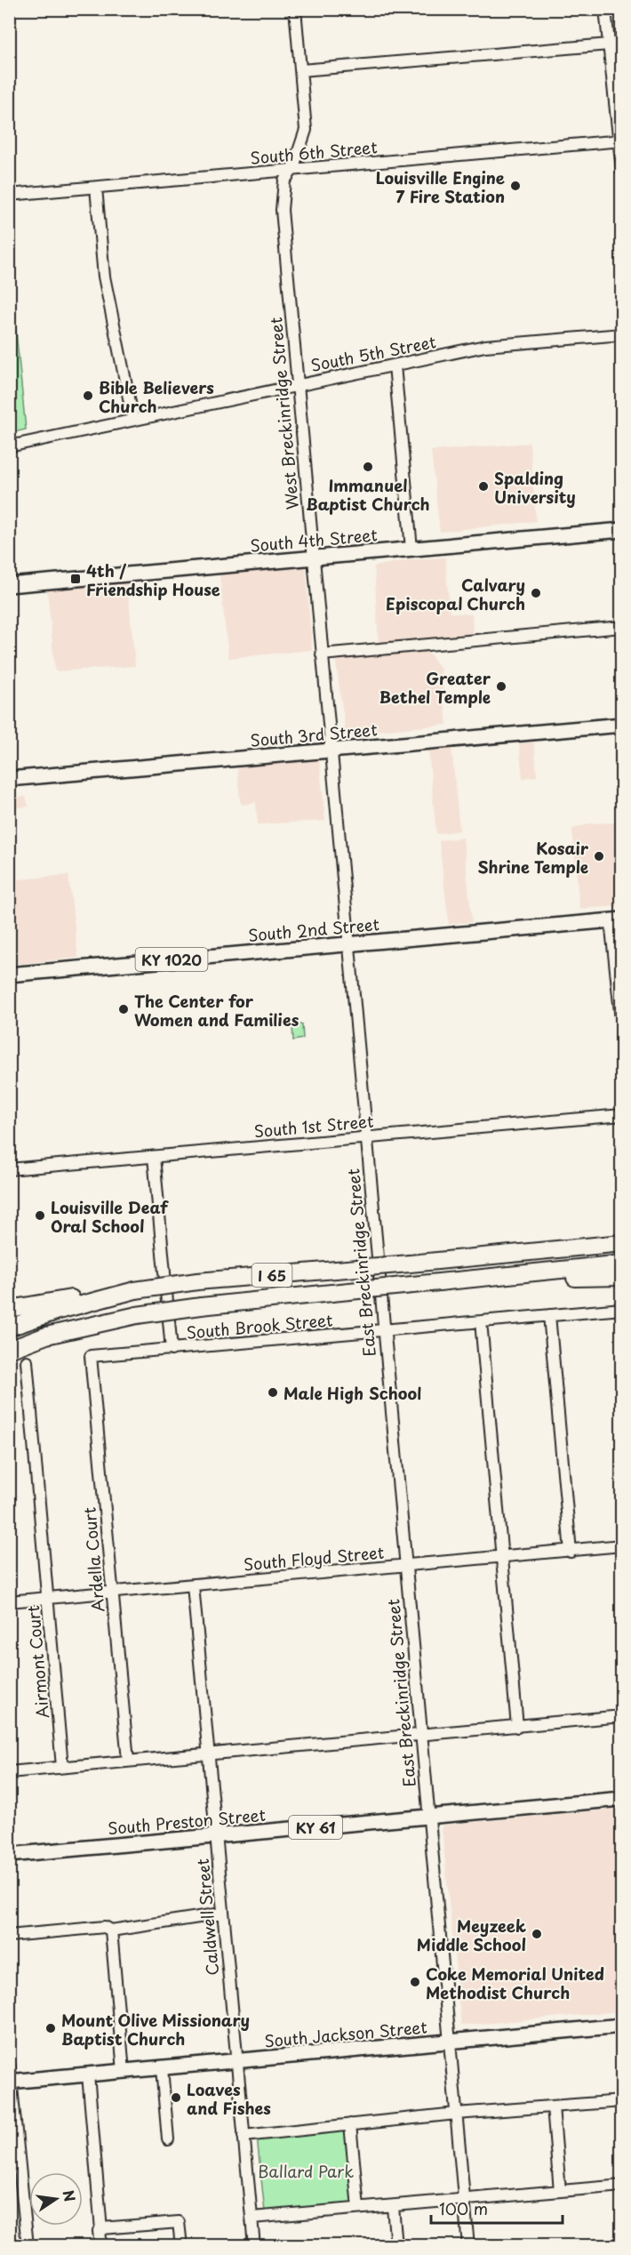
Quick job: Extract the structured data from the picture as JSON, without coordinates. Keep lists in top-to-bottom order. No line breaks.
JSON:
{"streets":{"highway":["I 65"],"main road":["South 4th Street","South 3rd Street","South 2nd Street","KY 1020","South Preston Street","KY 61","South Jackson Street"],"street":["South 6th Street","South 5th Street","West Breckinridge Street","South 1st Street","East Breckinridge Street","South Brook Street","South Floyd Street","Ardella Court","Airmont Court","Caldwell Street"]},"crossings":[["South 6th Street","West Breckinridge Street"],["South 5th Street","West Breckinridge Street"],["West Breckinridge Street","South 4th Street"],["West Breckinridge Street","South 3rd Street"],["West Breckinridge Street","South 2nd Street"],["West Breckinridge Street","South 1st Street"],["West Breckinridge Street","East Breckinridge Street"],["South 1st Street","East Breckinridge Street"],["East Breckinridge Street","South Brook Street"],["East Breckinridge Street","South Floyd Street"],["East Breckinridge Street","South Preston Street"],["East Breckinridge Street","South Jackson Street"],["South Brook Street","Ardella Court"],["South Floyd Street","Ardella Court"],["South Floyd Street","Airmont Court"],["South Floyd Street","Caldwell Street"],["South Preston Street","Caldwell Street"],["Caldwell Street","South Jackson Street"]],"parks":["Ballard Park"],"places":{"other":["Louisville Engine 7 Fire Station","Bible Believers Church","Immanuel Baptist Church","Spalding University","Calvary Episcopal Church","Greater Bethel Temple","Kosair Shrine Temple","The Center for Women and Families","Louisville Deaf Oral School","Male High School","Meyzeek Middle School","Coke Memorial United Methodist Church","Mount Olive Missionary Baptist Church","Loaves and Fishes"],"transit":["4th / Friendship House"]},"scale_bar":"100 m","north":"right"}
